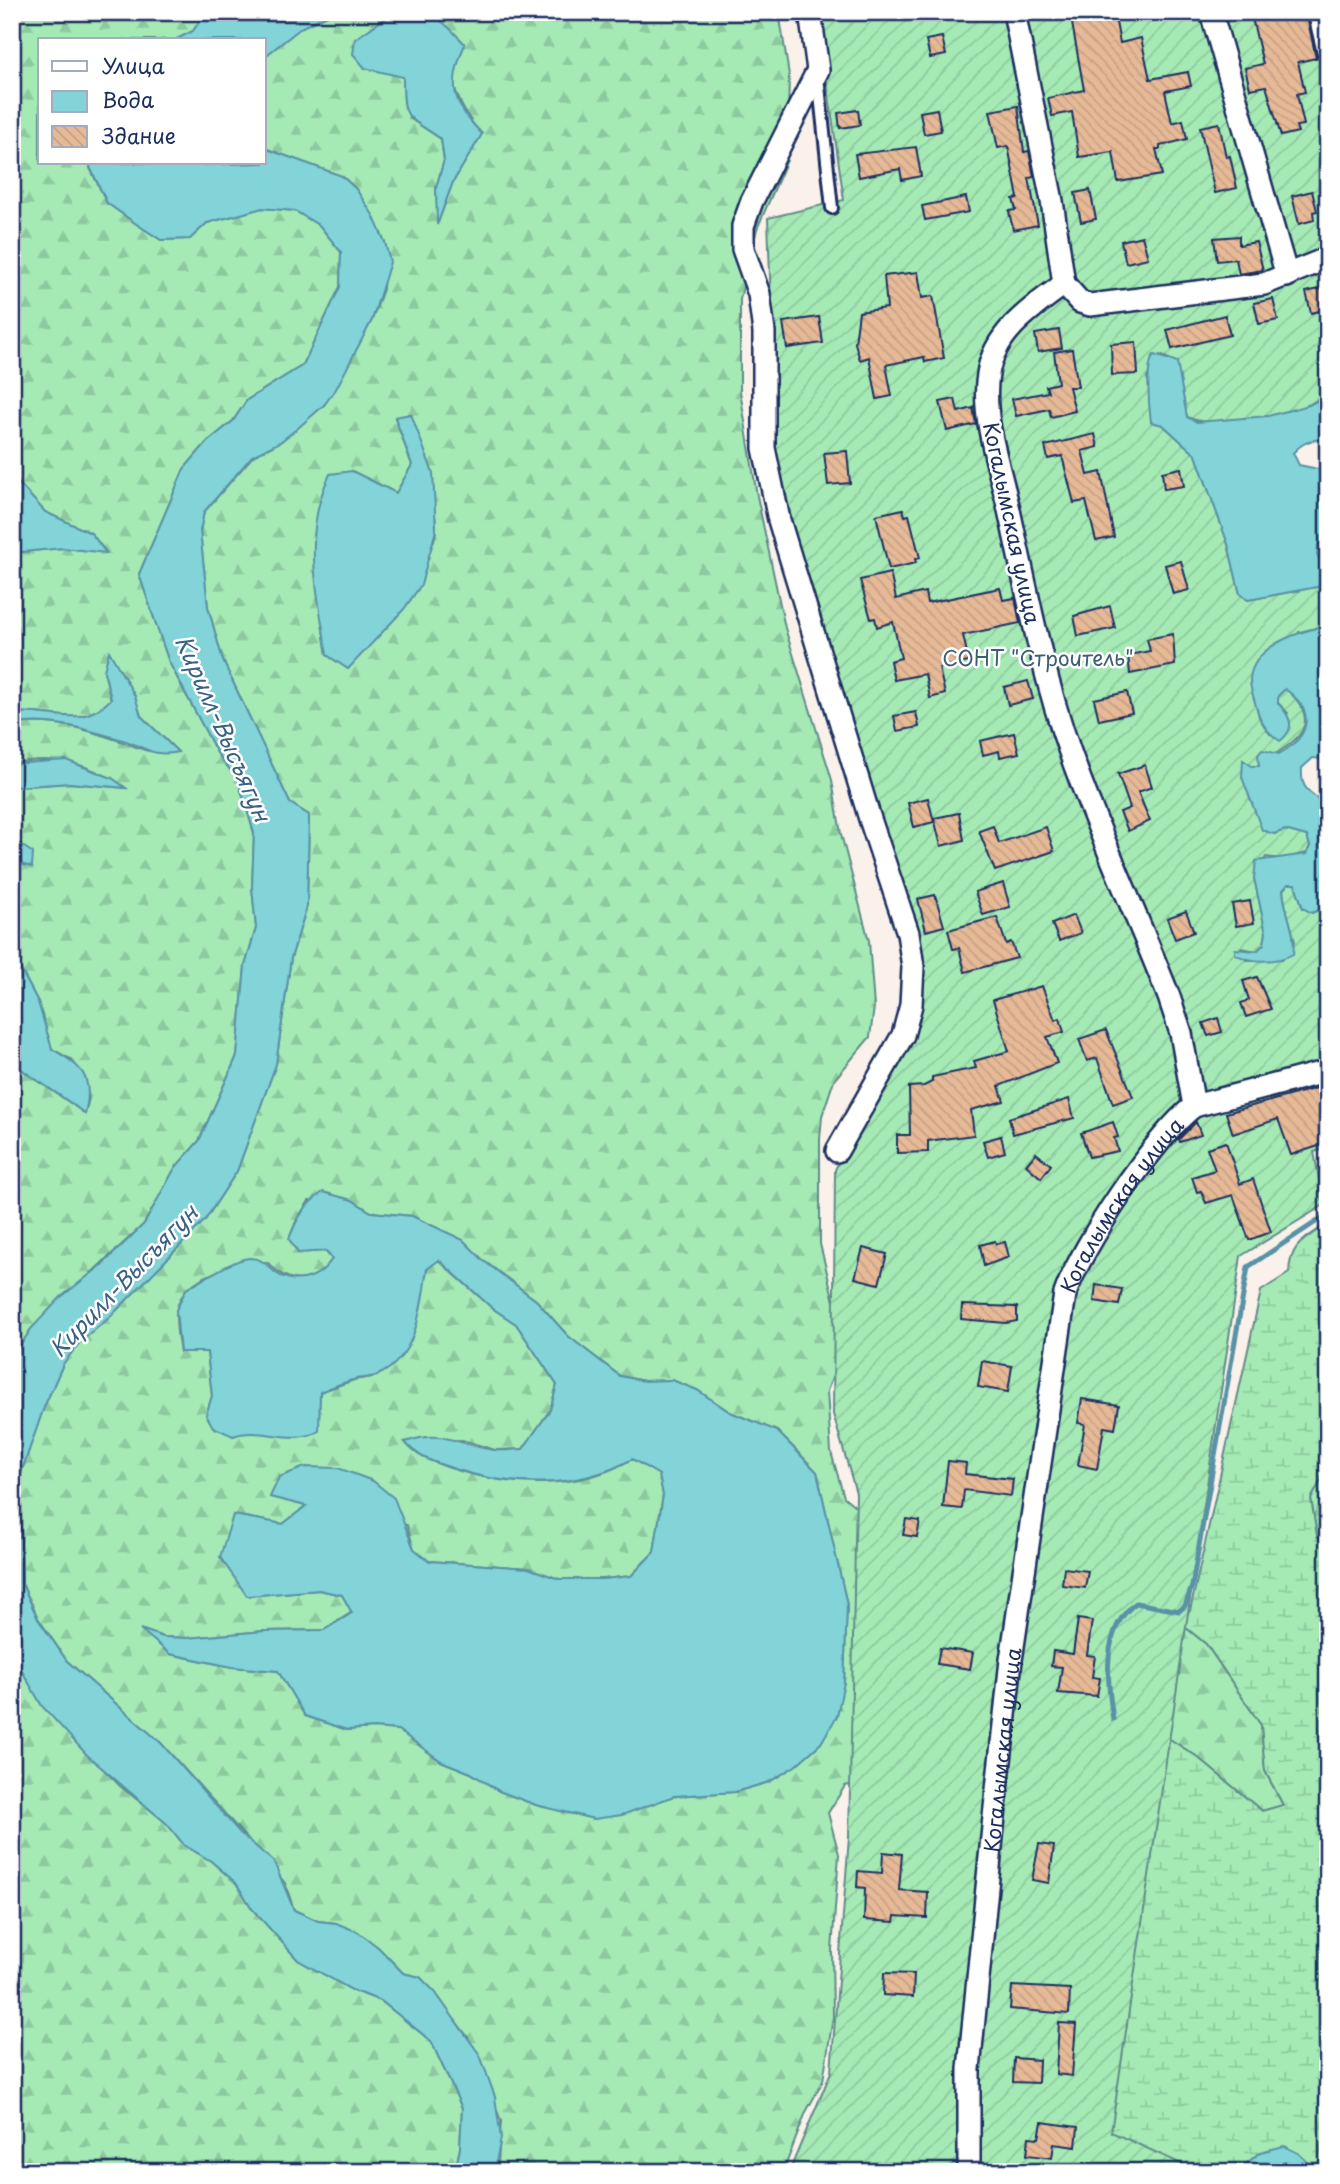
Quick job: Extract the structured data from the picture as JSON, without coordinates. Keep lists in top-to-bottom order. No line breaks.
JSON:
{"streets":{"street":["Когалымская улица"]},"water":["Кирилл-Высъягун"],"parks":["СОНТ \"Строитель\""],"legend":["Улица","Вода","Здание"]}
